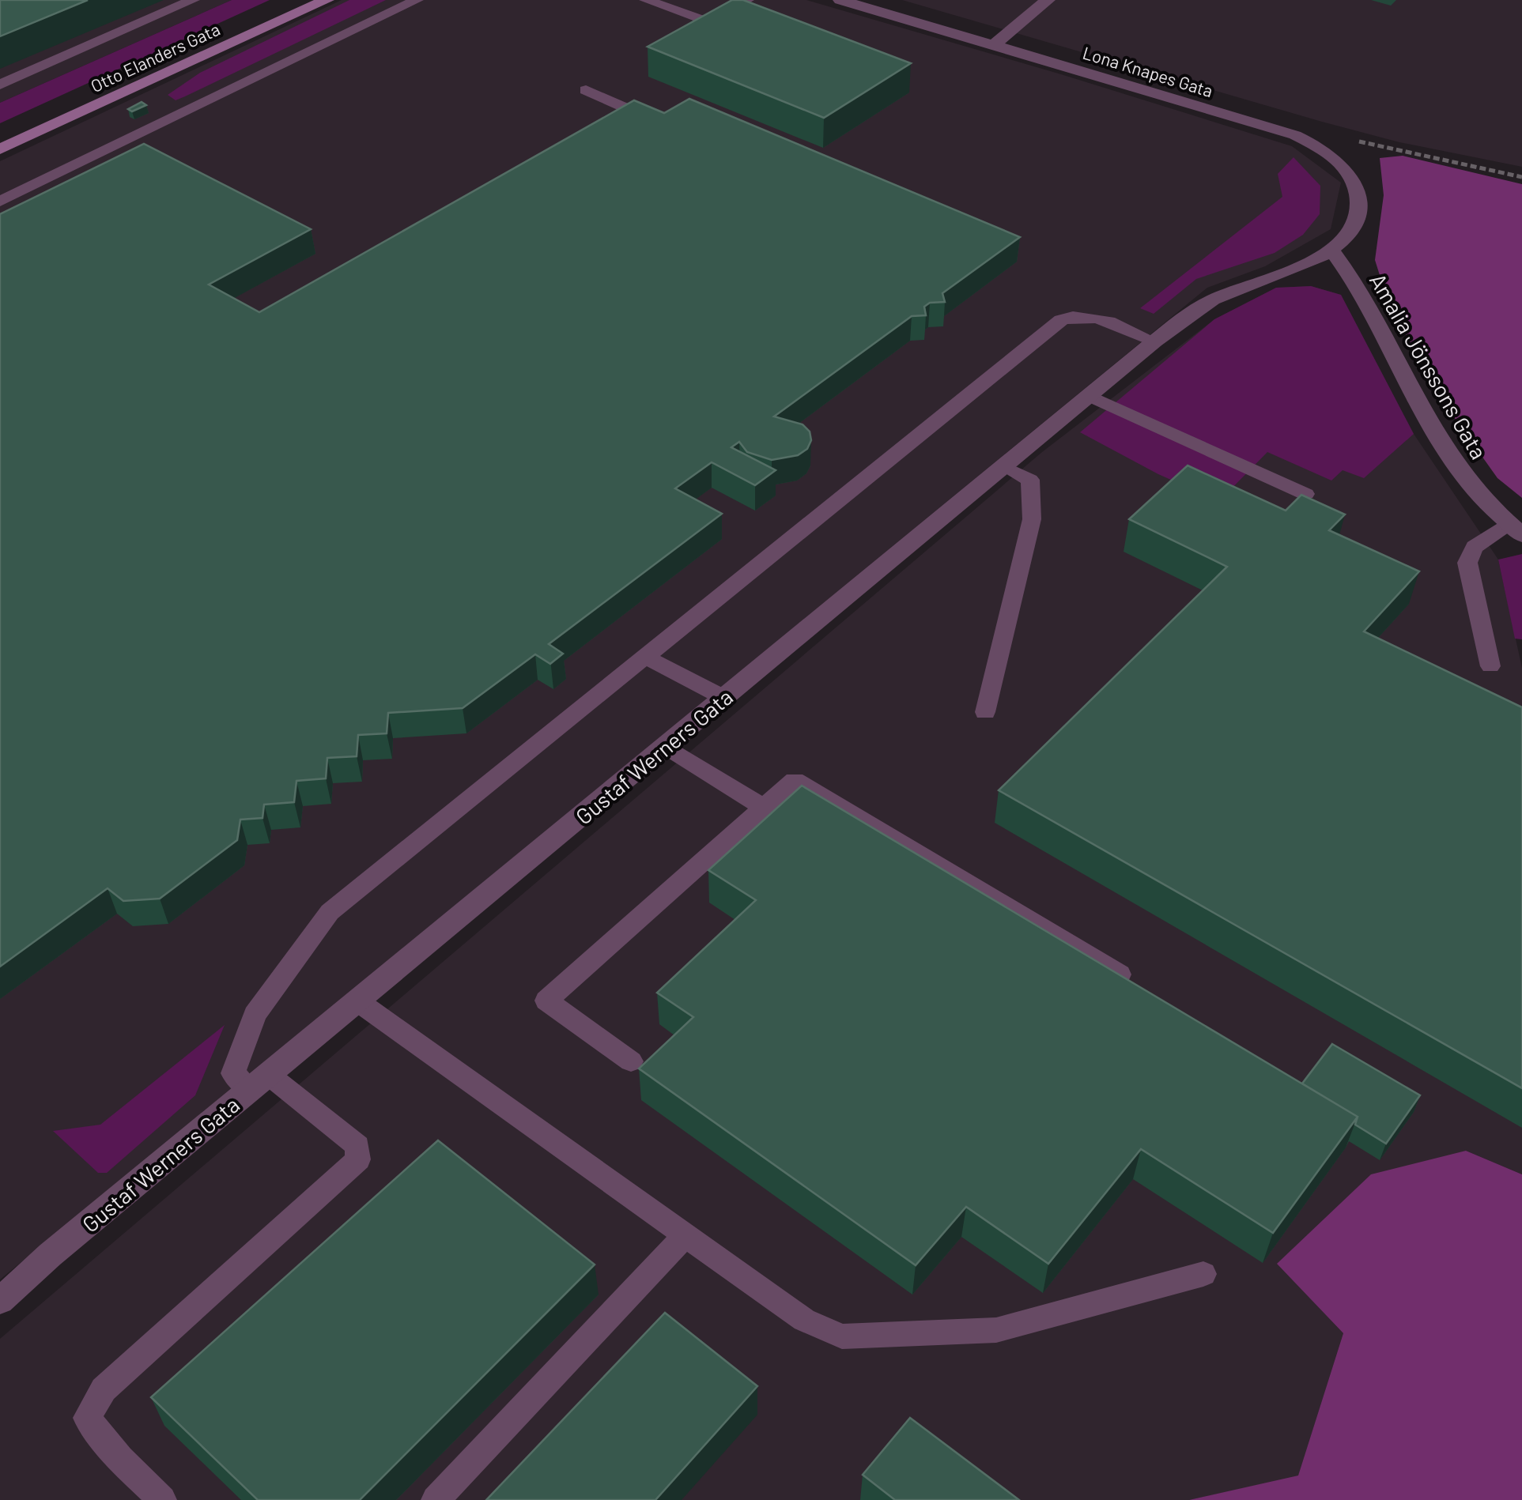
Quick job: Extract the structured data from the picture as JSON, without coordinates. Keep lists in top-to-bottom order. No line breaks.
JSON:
{"streets":{"street":["Otto Elanders Gata","Lona Knapes Gata","Amalia Jönssons Gata","Gustaf Werners Gata"]},"crossings":[["Lona Knapes Gata","Amalia Jönssons Gata"],["Lona Knapes Gata","Gustaf Werners Gata"],["Amalia Jönssons Gata","Gustaf Werners Gata"]]}
